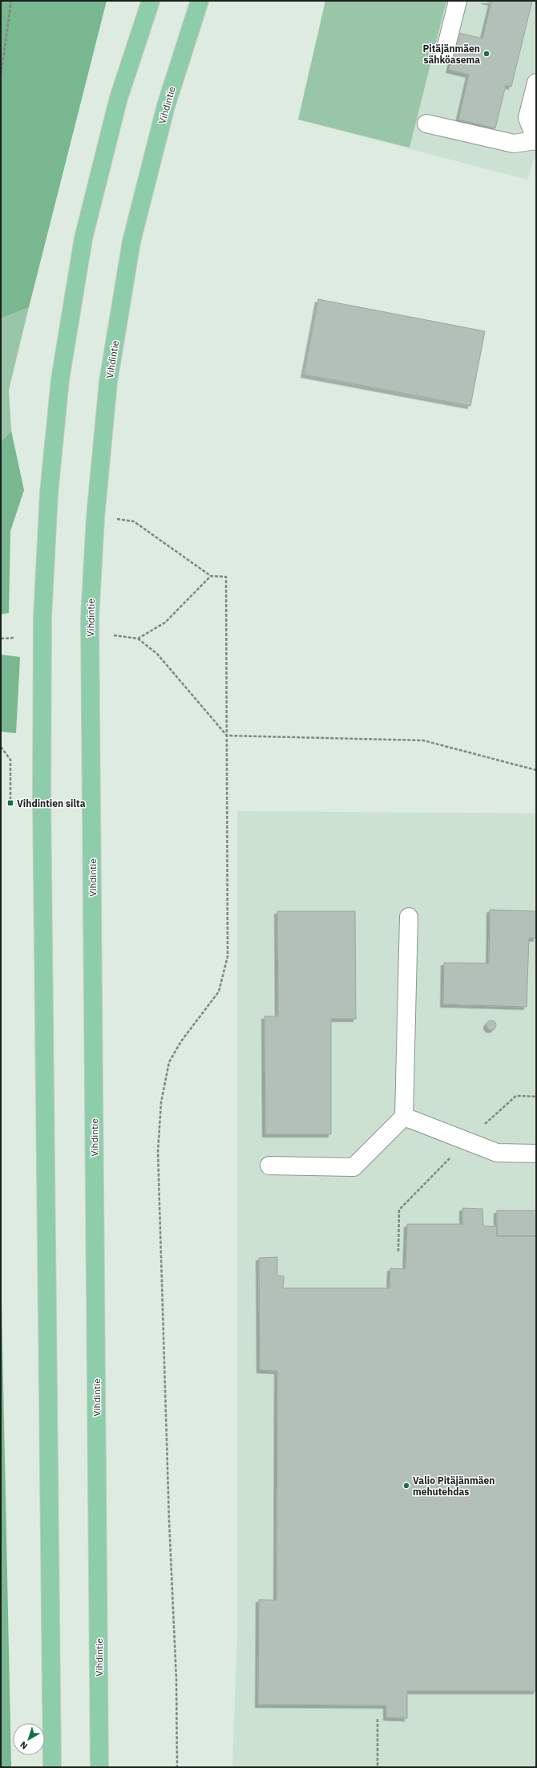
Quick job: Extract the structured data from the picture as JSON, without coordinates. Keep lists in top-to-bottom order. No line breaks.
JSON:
{"streets":{"main road":["Vihdintie"]},"places":{"other":["Pitäjänmäen sähköasema","Valio Pitäjänmäen mehutehdas"],"transit":["Vihdintien silta"]},"north":"bottom left"}
